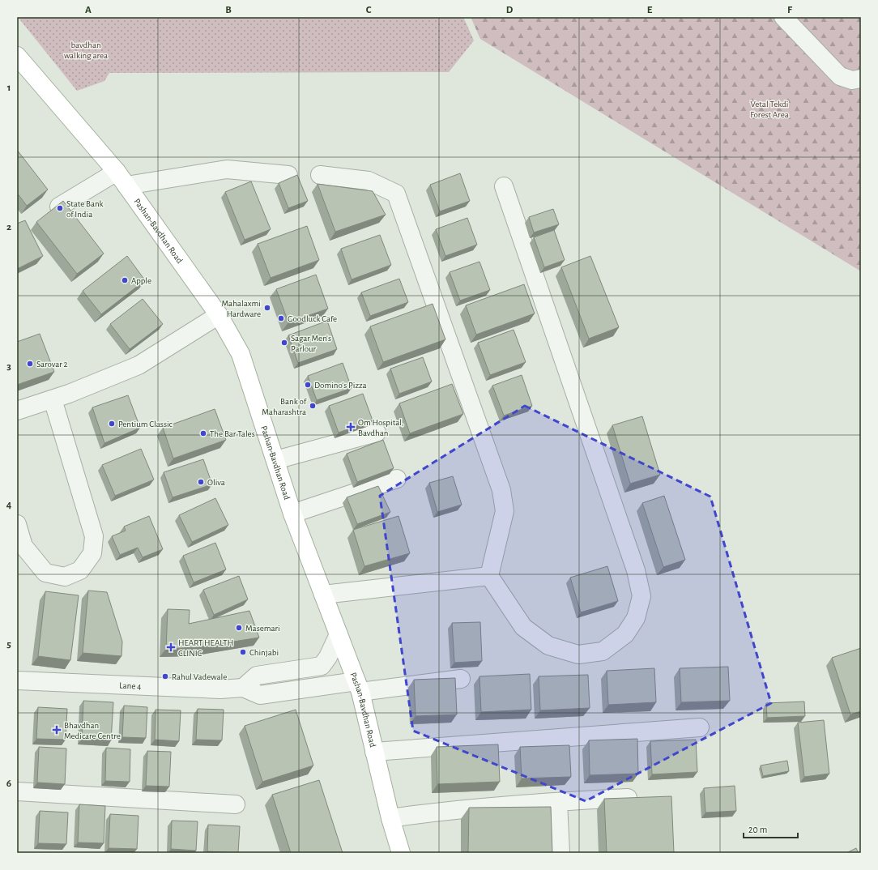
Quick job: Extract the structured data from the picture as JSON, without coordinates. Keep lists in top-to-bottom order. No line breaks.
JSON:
{"streets":{"main road":["Pashan-Bavdhan Road"],"street":["Lane 4"]},"crossings":[["Pashan-Bavdhan Road","Lane 4"]],"parks":["bavdhan walking area","Vetal Tekdi Forest Area"],"places":{"other":["State Bank of India","Apple","Mahalaxmi Hardware","Goodluck Cafe","Sagar Men's Parlour","Sarovar 2","Domino's Pizza","Bank of Maharashtra","Pentium Classic","The Bar Tales","Oliva","Masemari","Chinjabi","Rahul Vadewale"],"health":["Om Hospital, Bavdhan","HEART HEALTH CLINIC","Bhavdhan Medicare Centre"]},"scale_bar":"20 m","grid":{"columns":["A","B","C","D","E","F"],"rows":["1","2","3","4","5","6"]}}
